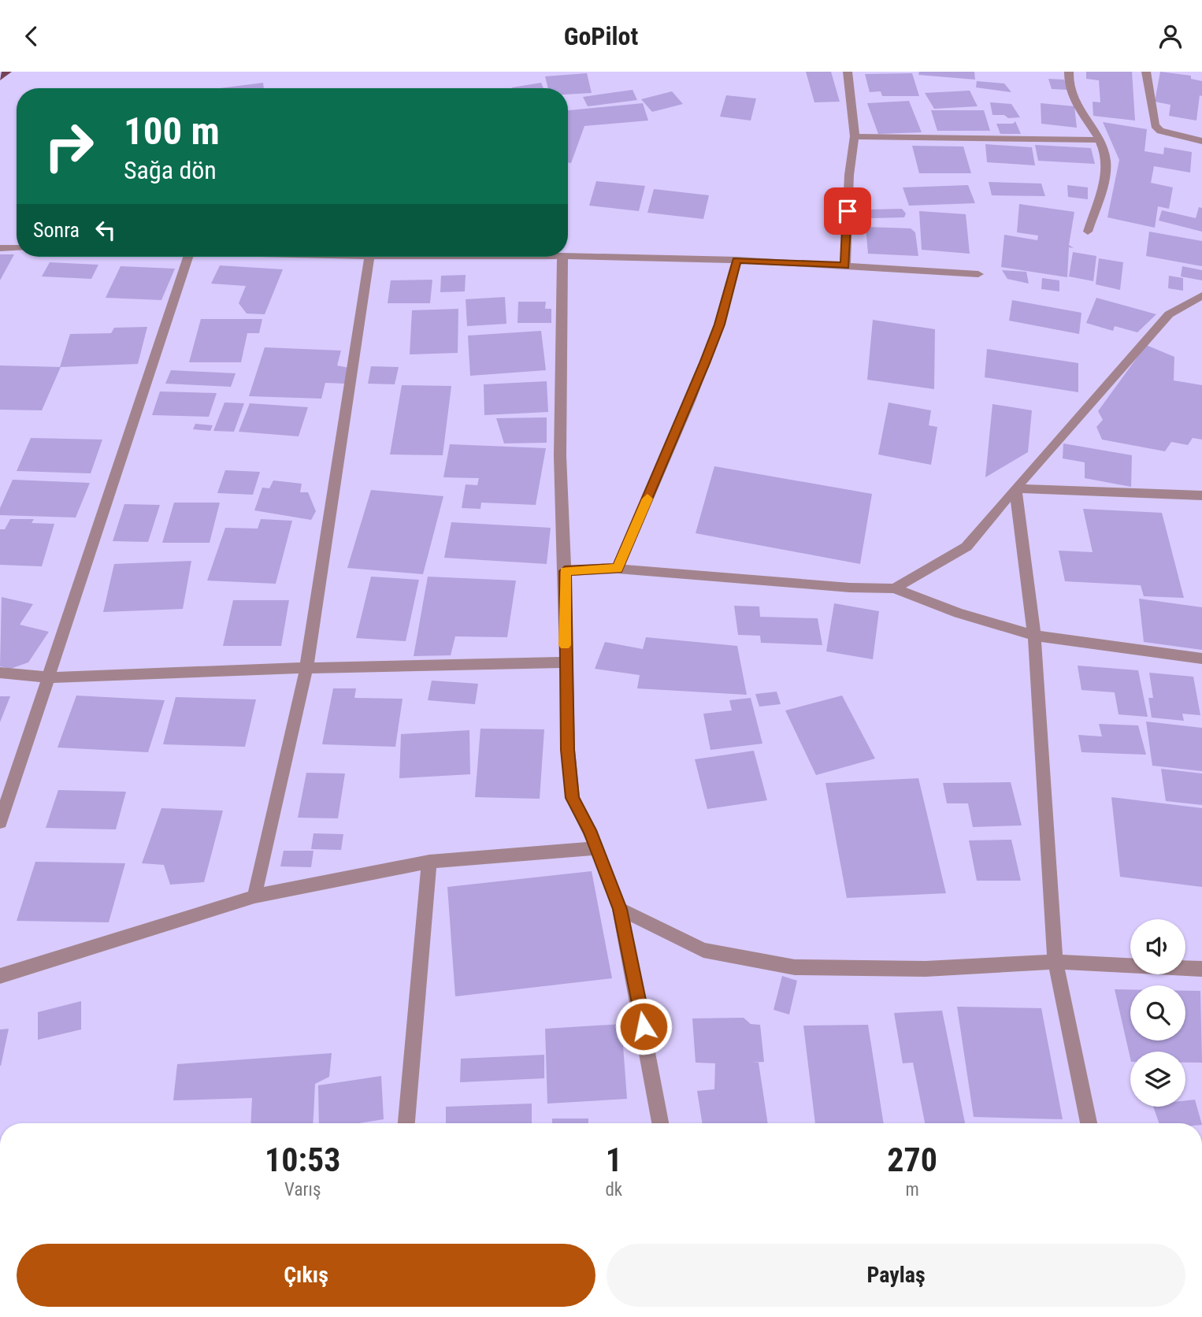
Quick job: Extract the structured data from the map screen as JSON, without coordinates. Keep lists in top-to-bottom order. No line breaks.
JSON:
{"page":{"header":"GoPilot","turn":["100 m","Sağa dön"],"then":"Sonra","eta":["10:53","Varış","1","dk","270","m"],"buttons":["Çıkış","Paylaş"]}}
